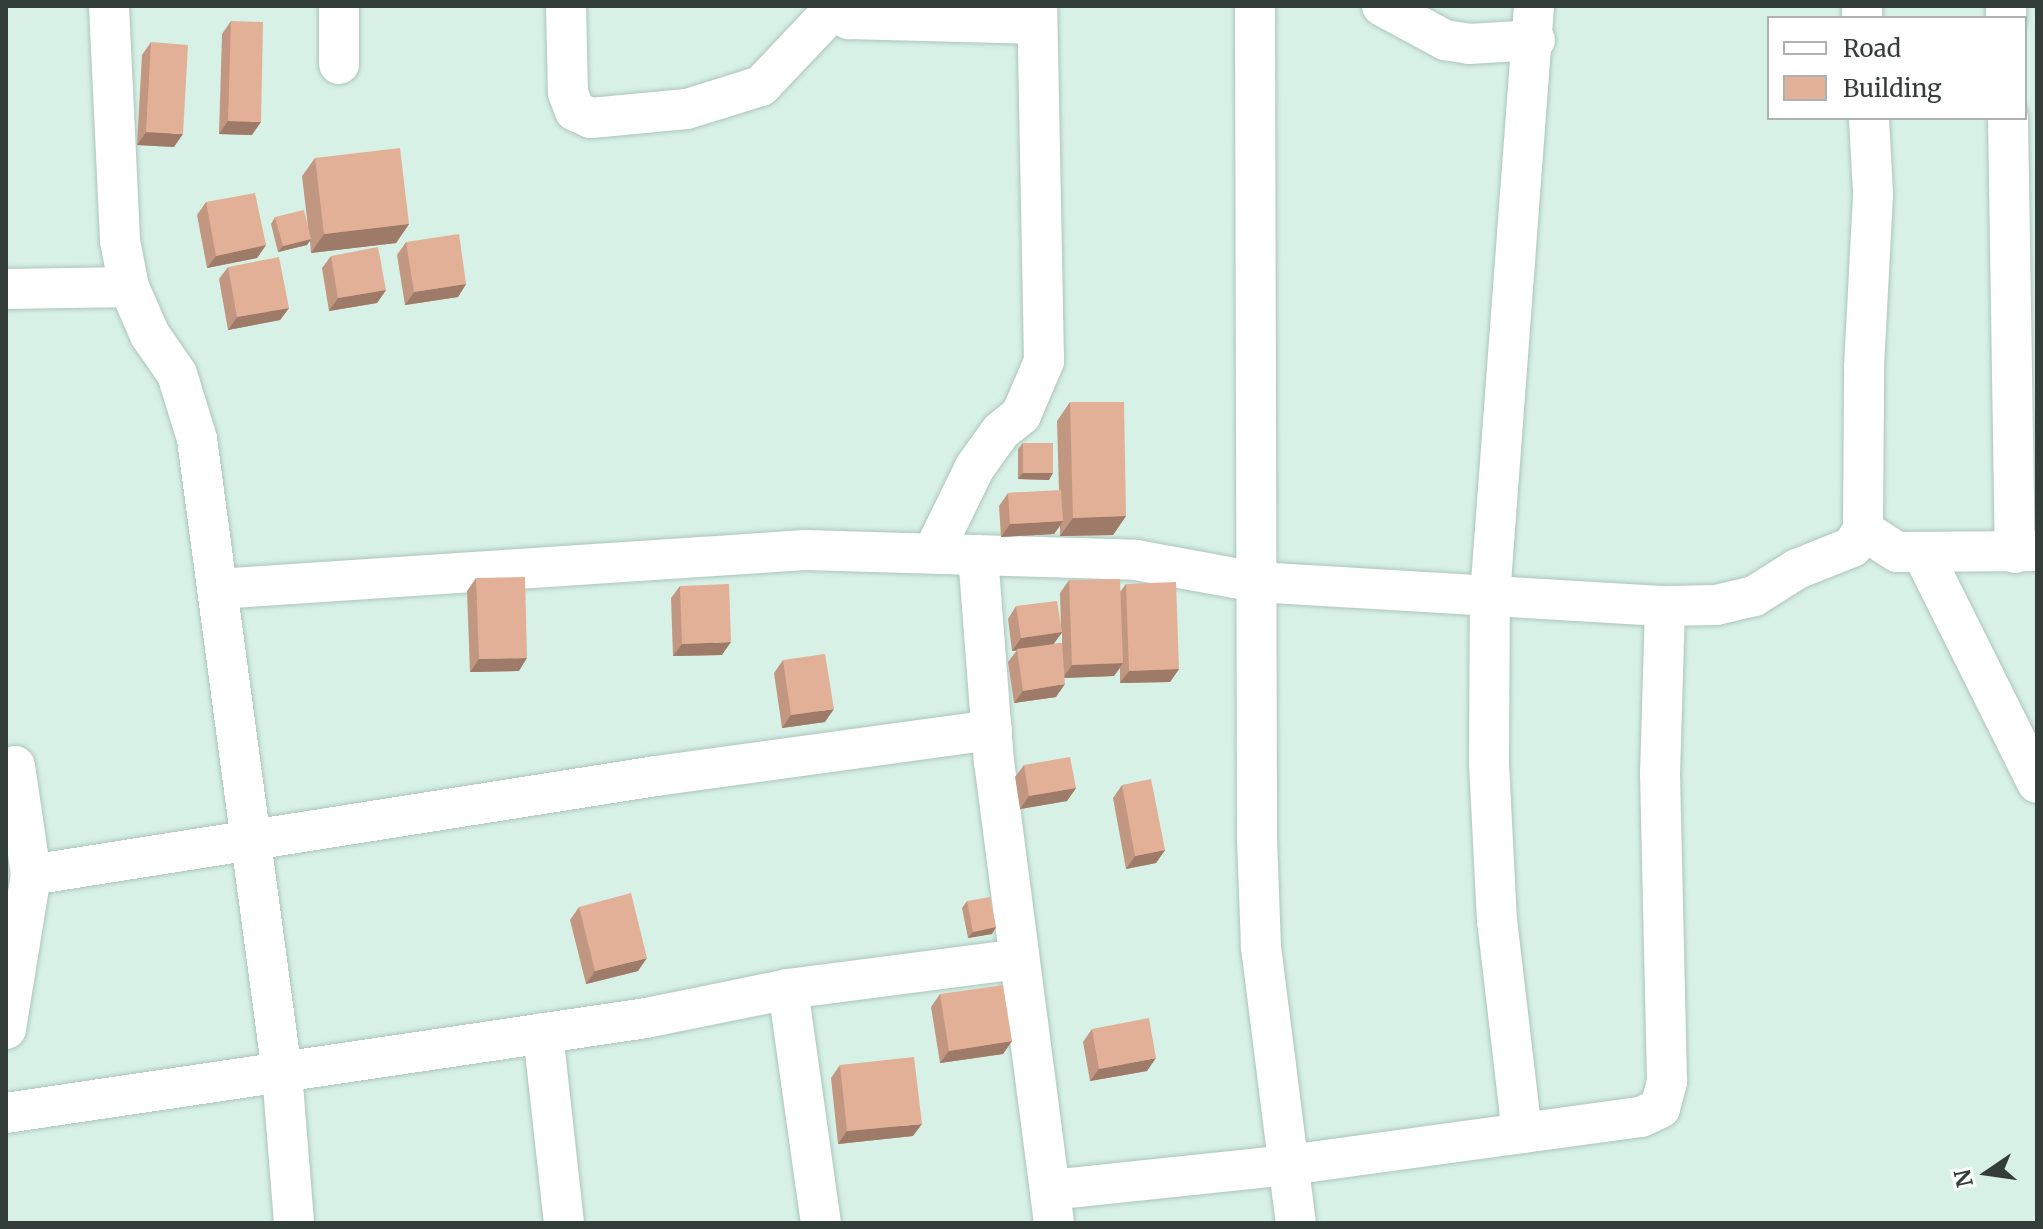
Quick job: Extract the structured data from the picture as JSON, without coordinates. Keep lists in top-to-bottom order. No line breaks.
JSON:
{"legend":["Road","Building"],"north":"left"}
